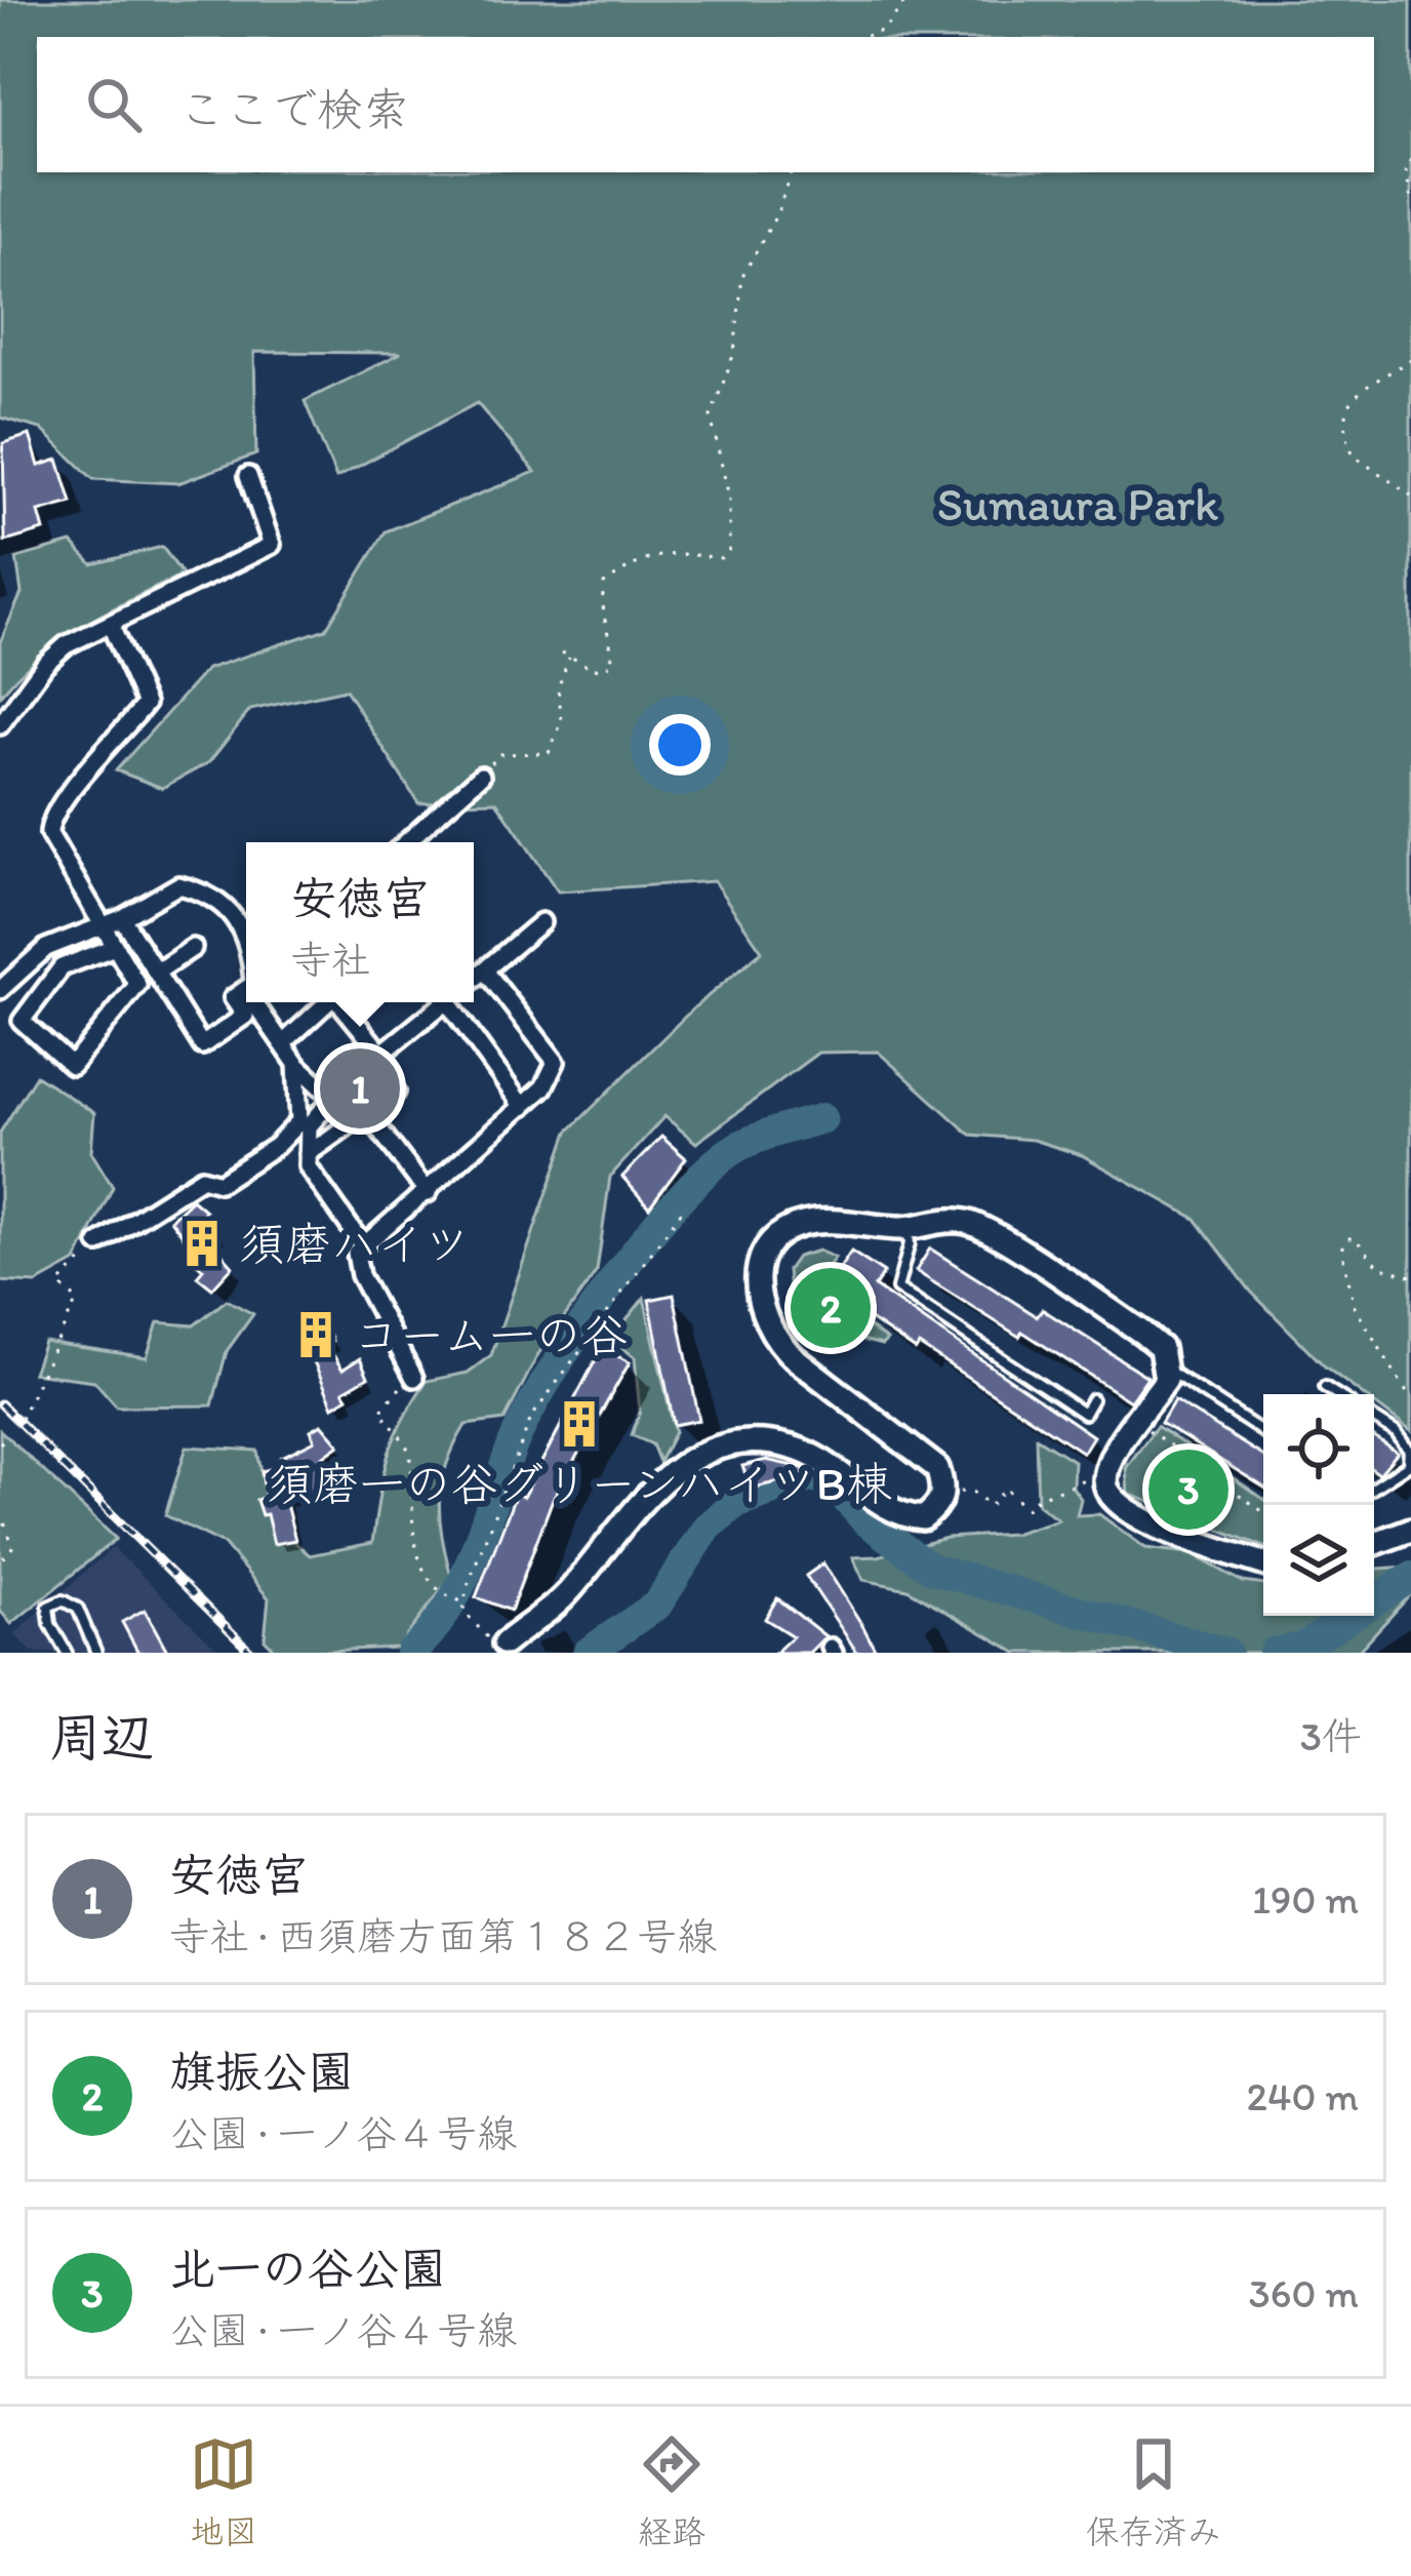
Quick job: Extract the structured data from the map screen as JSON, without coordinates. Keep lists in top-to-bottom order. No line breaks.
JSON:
{"parks":["Sumaura Park"],"places":{"building":["須磨ハイツ","コーム一の谷","須磨一の谷グリーンハイツB棟"]},"page":{"search":"ここで検索","popup":["安徳宮","寺社"],"pins":["1","2","3"],"heading":["周辺","3件"],"list":[{"mark":"1","name":"安徳宮","note":"寺社 · 西須磨方面第１８２号線","value":"190 m"},{"mark":"2","name":"旗振公園","note":"公園 · 一ノ谷４号線","value":"240 m"},{"mark":"3","name":"北一の谷公園","note":"公園 · 一ノ谷４号線","value":"360 m"}],"nav":["地図","経路","保存済み"]}}
